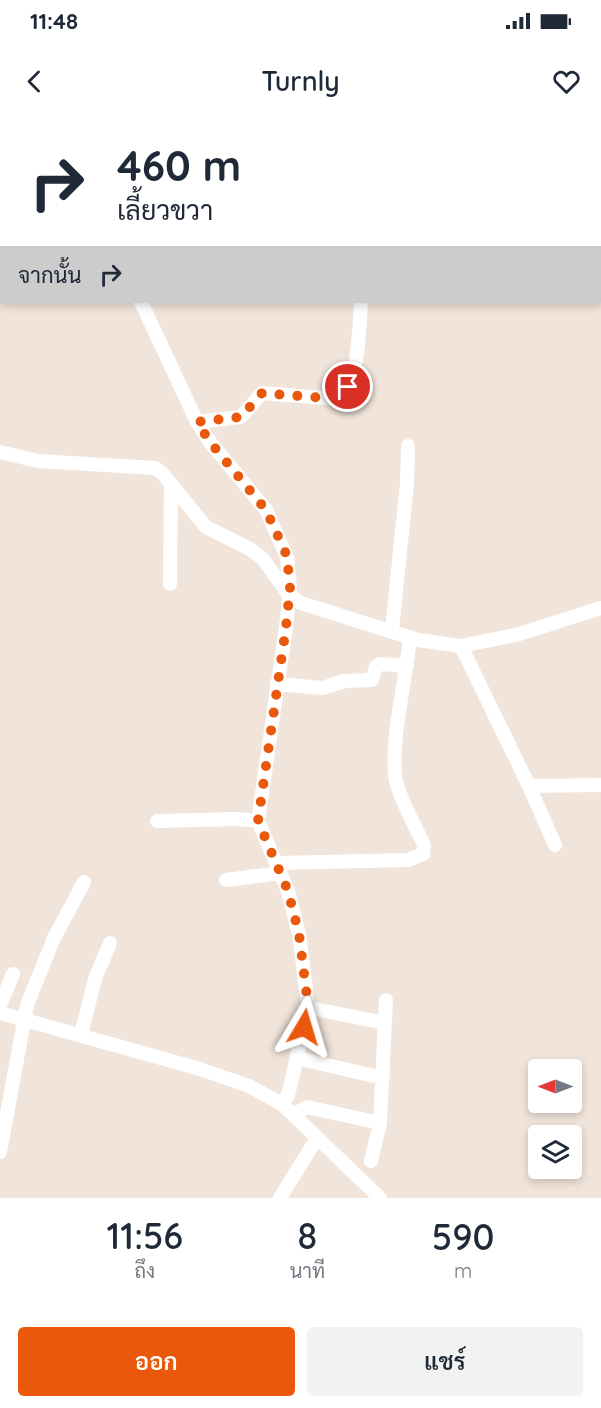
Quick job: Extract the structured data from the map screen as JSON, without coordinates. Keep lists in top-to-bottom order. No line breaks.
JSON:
{"north":"left","page":{"status":"11:48","header":"Turnly","turn":["460 m","เลี้ยวขวา"],"then":"จากนั้น","eta":["11:56","ถึง","8","นาที","590","m"],"buttons":["ออก","แชร์"]}}
